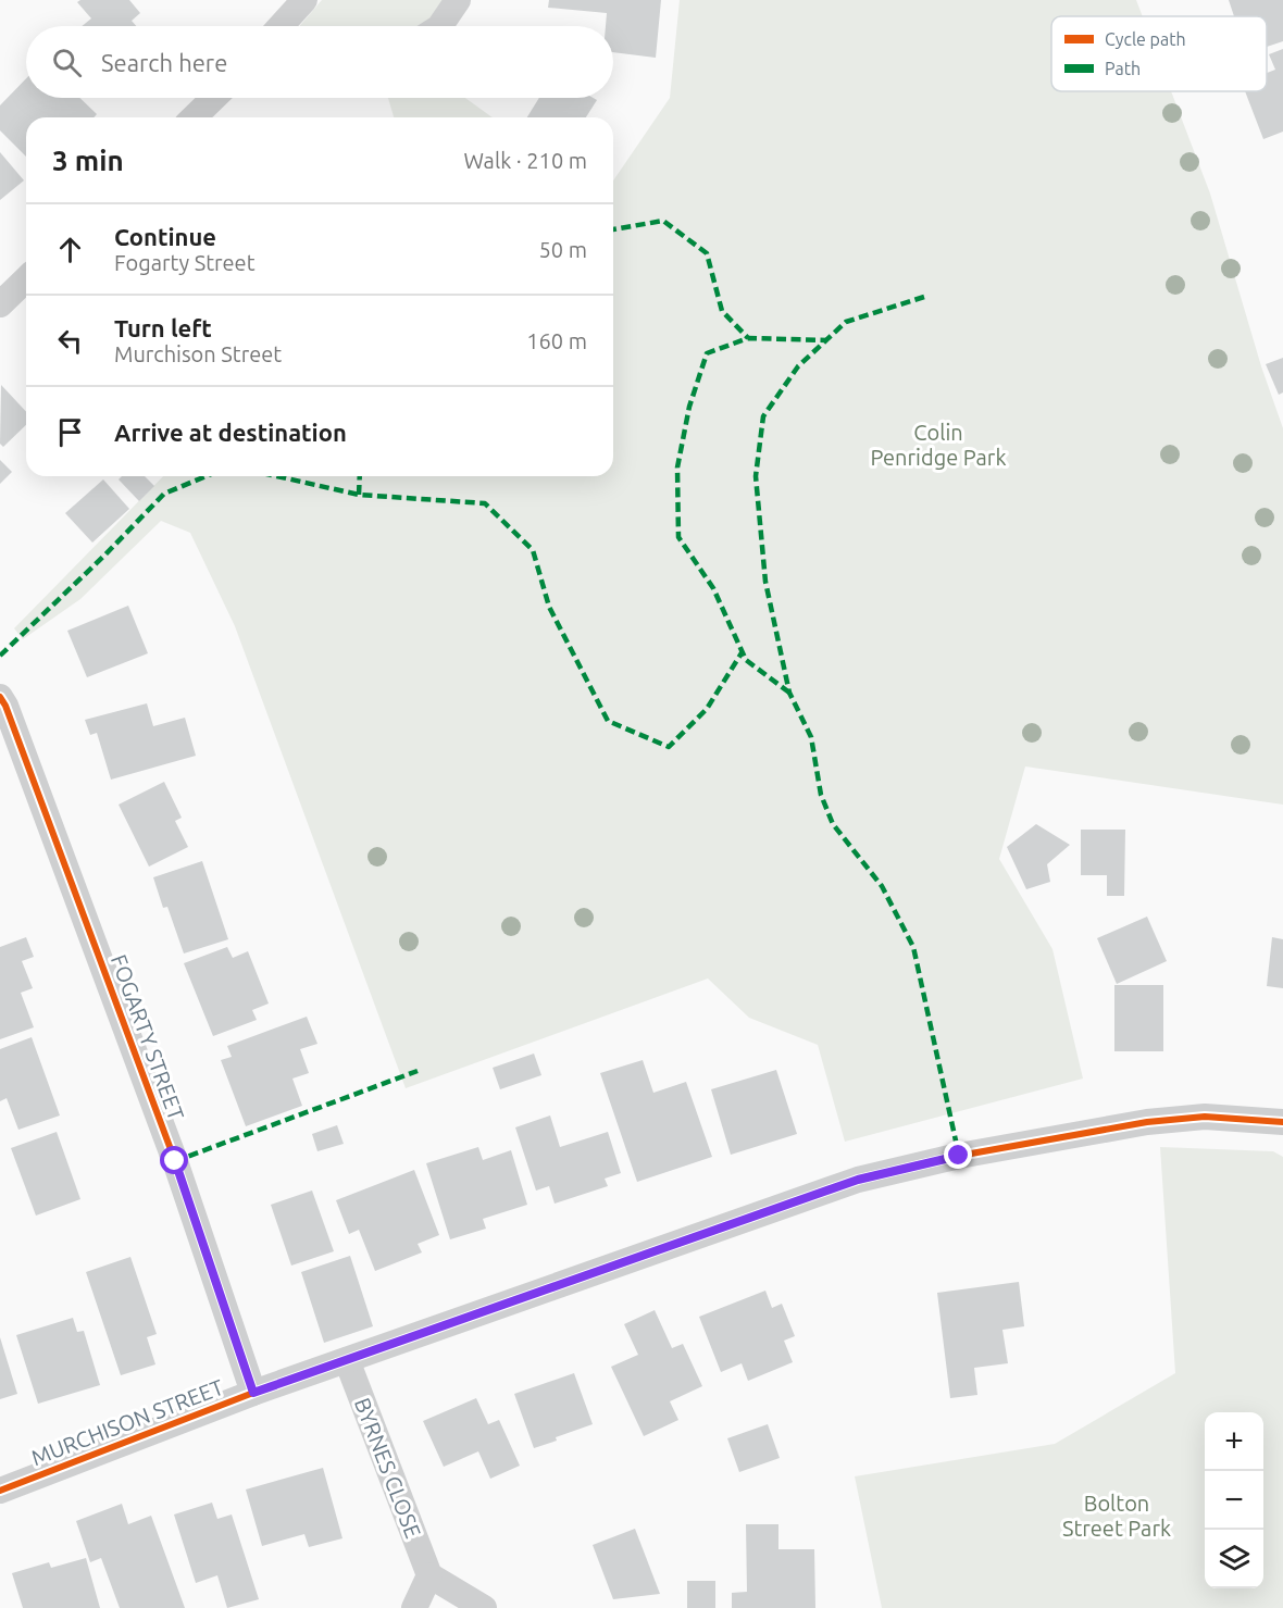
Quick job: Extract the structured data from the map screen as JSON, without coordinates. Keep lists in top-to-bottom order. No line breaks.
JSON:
{"streets":{"street":["FOGARTY STREET","MURCHISON STREET","BYRNES CLOSE"]},"crossings":[["FOGARTY STREET","MURCHISON STREET"],["MURCHISON STREET","BYRNES CLOSE"]],"parks":["Colin Penridge Park","Bolton Street Park"],"legend":["Cycle path","Path"],"page":{"search":"Search here","heading":["3 min","Walk · 210 m"],"list":[["Continue","Fogarty Street","50 m"],["Turn left","Murchison Street","160 m"],"Arrive at destination"],"map_buttons":["+","−"]}}
